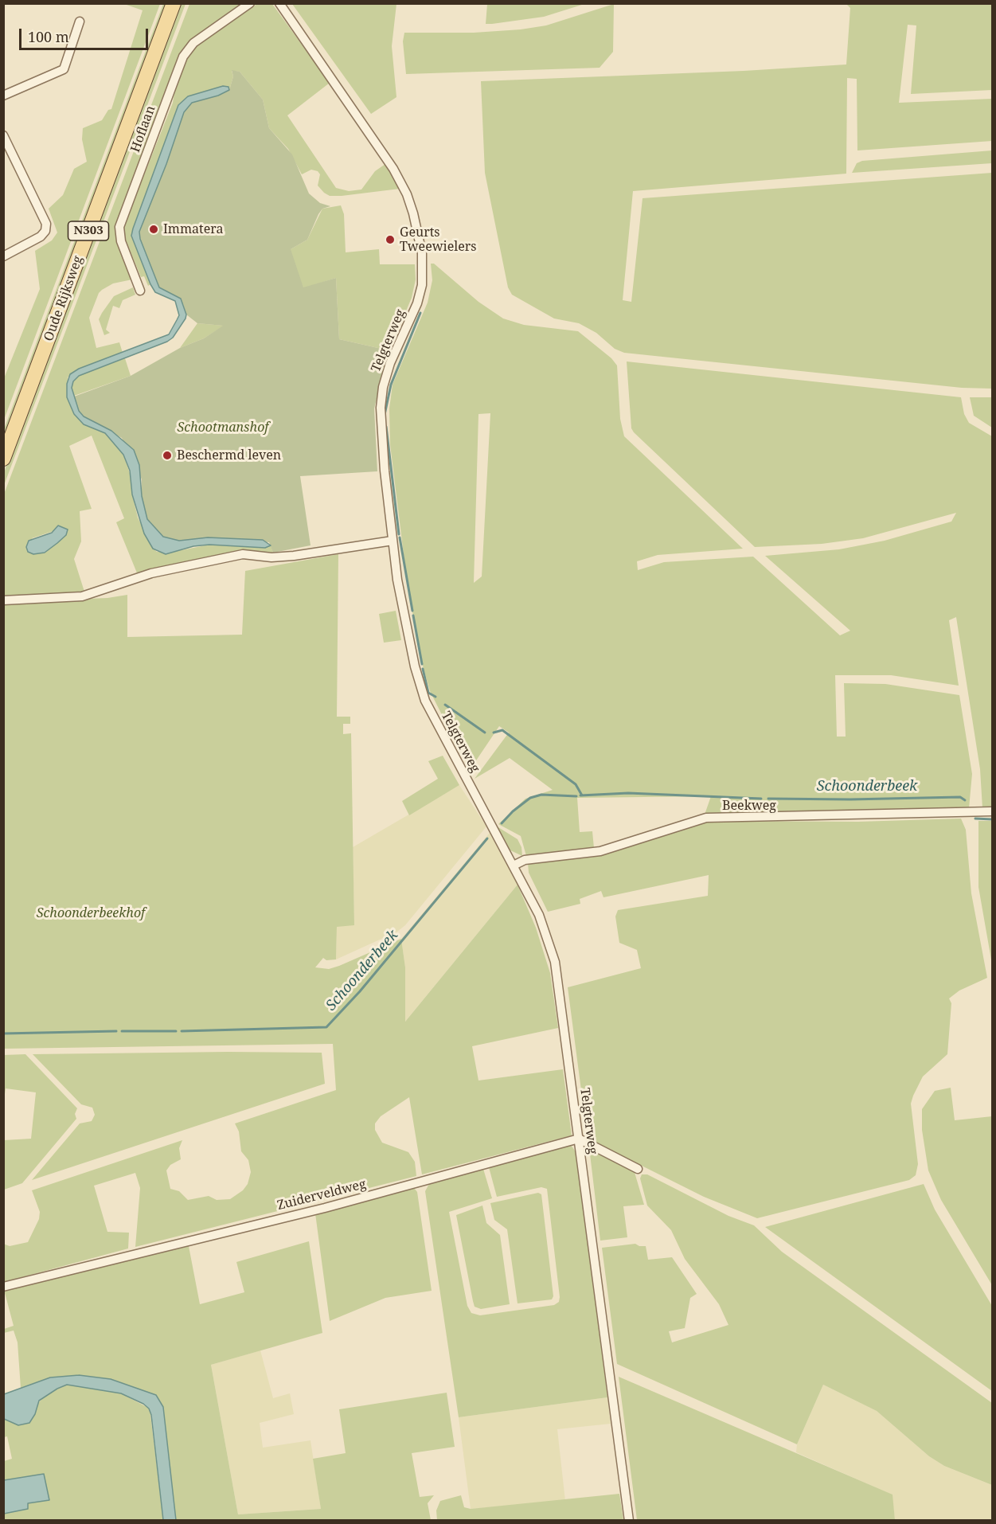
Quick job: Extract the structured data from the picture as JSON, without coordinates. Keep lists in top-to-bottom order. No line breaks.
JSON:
{"streets":{"main road":["N303","Oude Rijksweg"],"street":["Hoflaan","Telgterweg","Beekweg","Zuiderveldweg"]},"crossings":[["Telgterweg","Beekweg"],["Telgterweg","Zuiderveldweg"]],"water":["Schoonderbeek"],"parks":["Schootmanshof","Schoonderbeekhof"],"places":["Immatera","Geurts Tweewielers","Beschermd leven"],"scale_bar":"100 m"}
